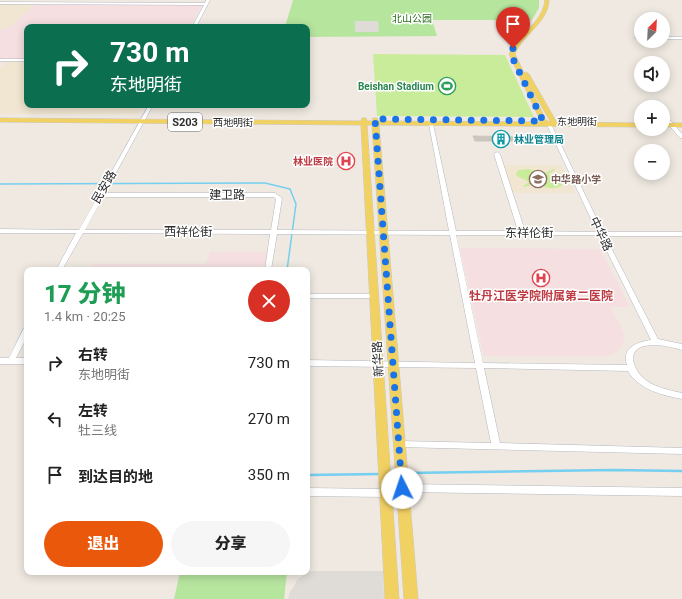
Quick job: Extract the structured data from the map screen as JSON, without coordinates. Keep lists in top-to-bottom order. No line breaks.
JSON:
{"streets":{"main road":["东地明街","S203","西地明街","新华路"],"street":["民安路","建卫路","西祥伦街","东祥伦街","中华路"]},"crossings":[["东地明街","西地明街"],["东地明街","中华路"],["西地明街","民安路"],["民安路","建卫路"],["民安路","西祥伦街"],["建卫路","西祥伦街"],["西祥伦街","东祥伦街"],["西祥伦街","新华路"],["东祥伦街","中华路"],["东祥伦街","新华路"]],"parks":["北山公园"],"places":{"sports":["Beishan Stadium"],"building":["林业管理局"],"hospital":["林业医院","牡丹江医学院附属第二医院"],"school or university":["中华路小学"]},"north":"top right","page":{"map_buttons":["+","−"],"turn":["730 m","东地明街"],"heading":["17 分钟","1.4 km · 20:25"],"list":[{"name":"右转","note":"东地明街","value":"730 m"},{"name":"左转","note":"牡三线","value":"270 m"},{"name":"到达目的地","value":"350 m"}],"buttons":["退出","分享"]}}
